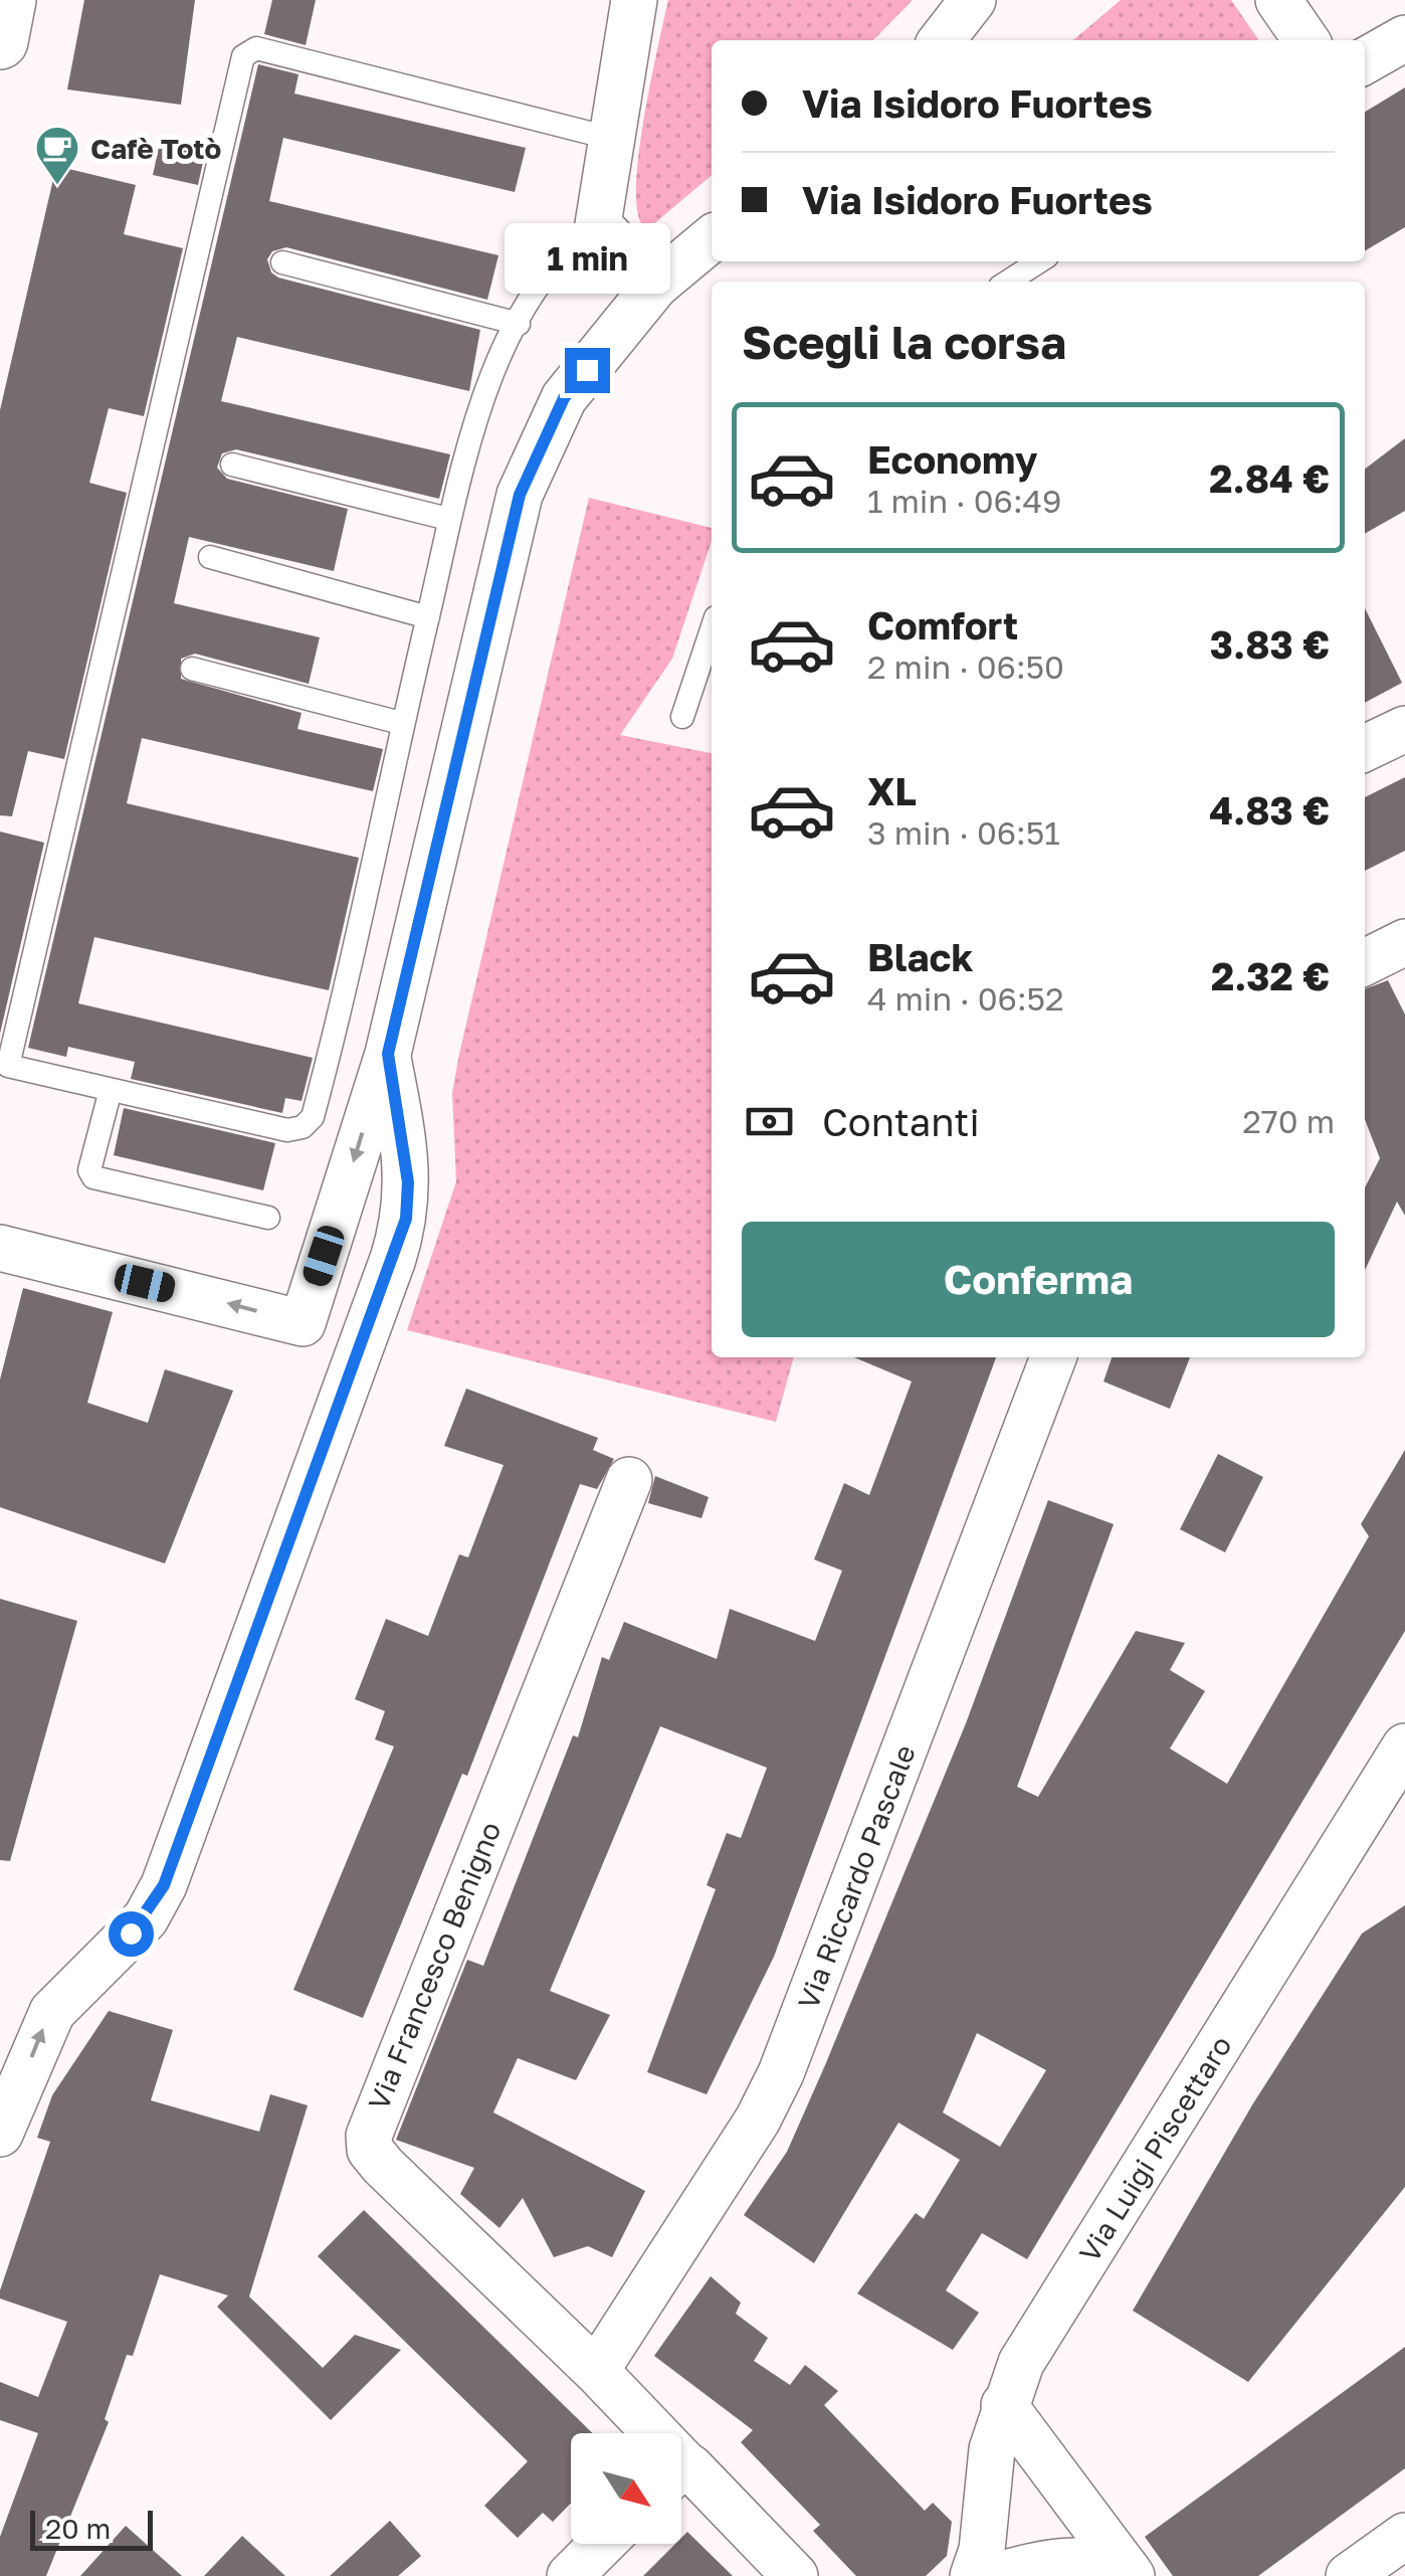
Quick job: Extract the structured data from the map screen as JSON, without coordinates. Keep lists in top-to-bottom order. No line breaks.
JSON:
{"streets":{"street":["Via Riccardo Pascale","Via Francesco Benigno","Via Luigi Piscettaro"]},"crossings":[["Via Riccardo Pascale","Via Francesco Benigno"]],"places":{"cafe":["Cafè Totò"]},"scale_bar":"20 m","north":"bottom right","page":{"banner":["Via Isidoro Fuortes","Via Isidoro Fuortes"],"bubble":"1 min","heading":"Scegli la corsa","list":[{"name":"Economy","note":"1 min · 06:49","value":"2.84 €"},{"name":"Comfort","note":"2 min · 06:50","value":"3.83 €"},{"name":"XL","note":"3 min · 06:51","value":"4.83 €"},{"name":"Black","note":"4 min · 06:52","value":"2.32 €"}],"pay":["Contanti","270 m"],"buttons":"Conferma","scale":"20 m"}}
